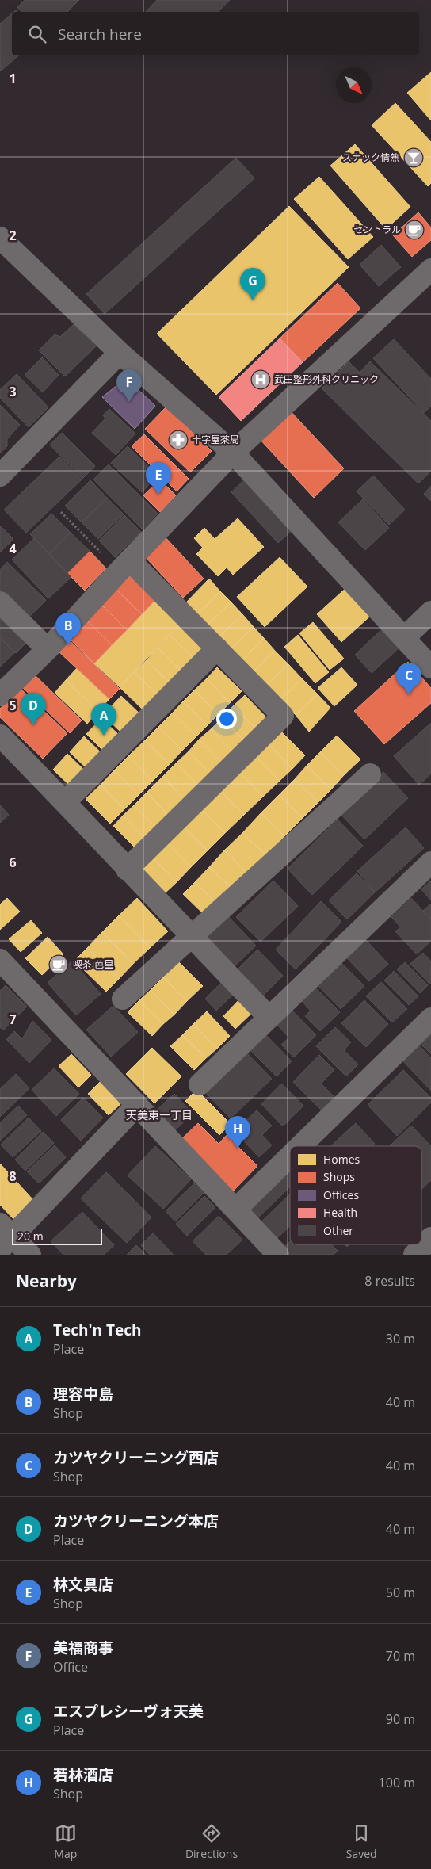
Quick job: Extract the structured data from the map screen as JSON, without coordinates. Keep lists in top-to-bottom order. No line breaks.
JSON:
{"districts":["天美東一丁目"],"places":{"bar":["スナック情熱"],"cafe":["セントラル","喫茶 芭里"],"hospital":["武田整形外科クリニック"],"pharmacy":["十字屋薬局"]},"legend":["Homes","Shops","Offices","Health","Other"],"scale_bar":"20 m","north":"bottom right","page":{"search":"Search here","pins":["G","F","E","B","C","D","A","H"],"scale":"20 m","heading":["Nearby","8 results"],"list":[{"mark":"A","name":"Tech'n Tech","note":"Place","value":"30 m"},{"mark":"B","name":"理容中島","note":"Shop","value":"40 m"},{"mark":"C","name":"カツヤクリーニング西店","note":"Shop","value":"40 m"},{"mark":"D","name":"カツヤクリーニング本店","note":"Place","value":"40 m"},{"mark":"E","name":"林文具店","note":"Shop","value":"50 m"},{"mark":"F","name":"美福商事","note":"Office","value":"70 m"},{"mark":"G","name":"エスプレシーヴォ天美","note":"Place","value":"90 m"},{"mark":"H","name":"若林酒店","note":"Shop","value":"100 m"}],"nav":["Map","Directions","Saved"]},"grid":{"rows":["1","2","3","4","5","6","7","8"]}}
